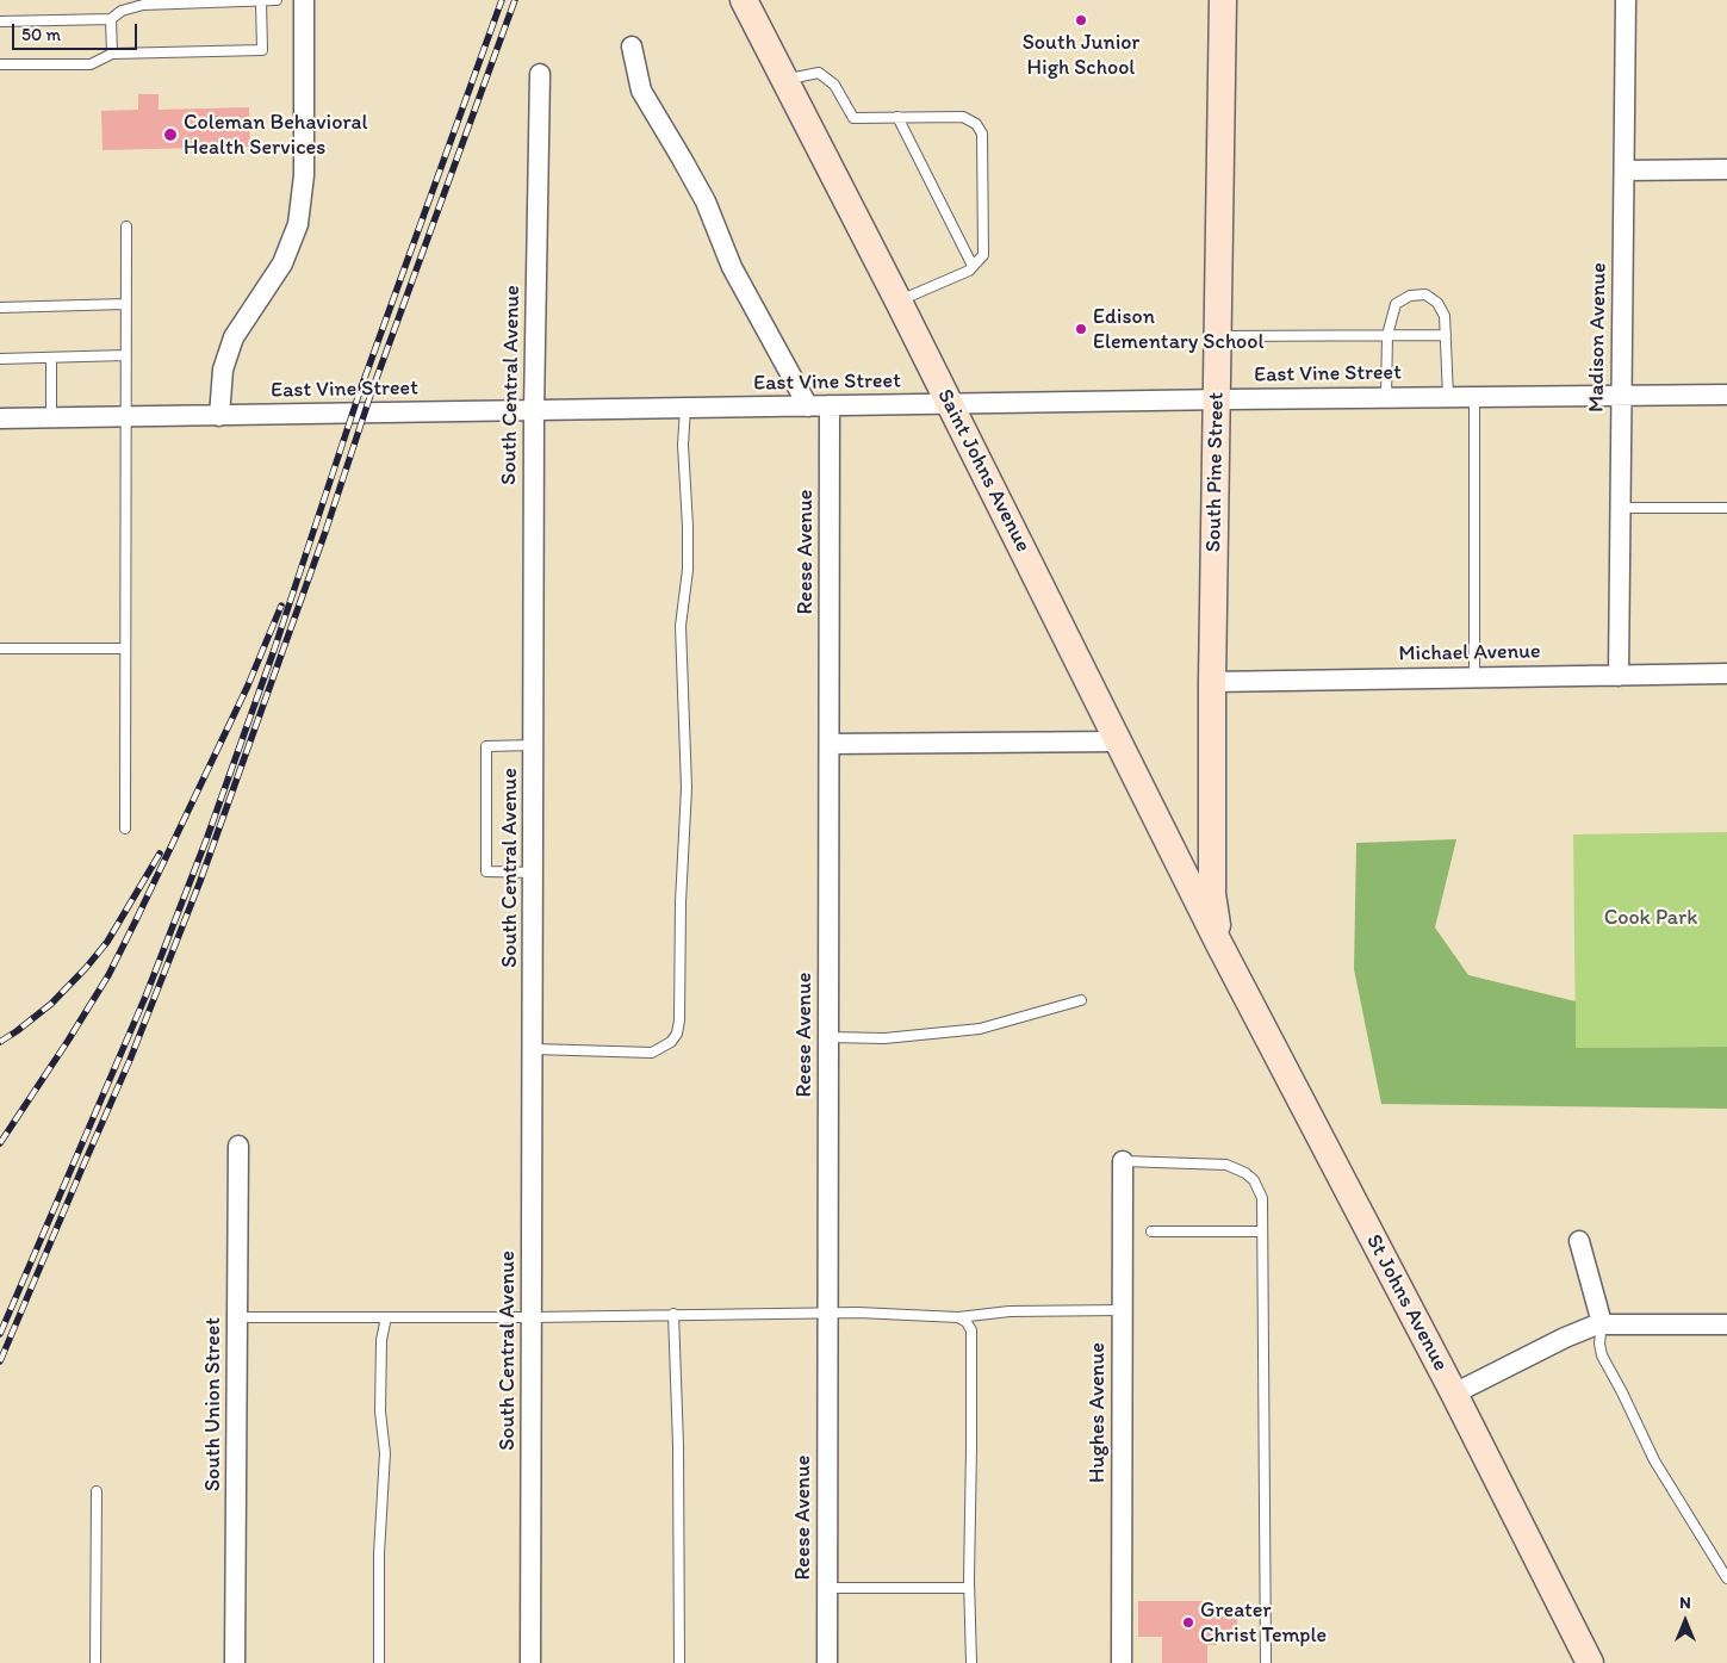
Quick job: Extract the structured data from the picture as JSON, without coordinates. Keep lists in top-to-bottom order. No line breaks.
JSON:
{"streets":{"main road":["Saint Johns Avenue","South Pine Street","St Johns Avenue"],"street":["Madison Avenue","East Vine Street","South Central Avenue","Reese Avenue","Michael Avenue","South Union Street","Hughes Avenue"]},"crossings":[["Madison Avenue","East Vine Street"],["Madison Avenue","Michael Avenue"],["East Vine Street","South Central Avenue"],["East Vine Street","Saint Johns Avenue"],["East Vine Street","South Pine Street"],["East Vine Street","Reese Avenue"],["Saint Johns Avenue","South Pine Street"],["Saint Johns Avenue","St Johns Avenue"],["South Pine Street","Michael Avenue"],["South Pine Street","St Johns Avenue"]],"parks":["Cook Park"],"places":["South Junior High School","Coleman Behavioral Health Services","Edison Elementary School","Greater Christ Temple"],"scale_bar":"50 m","north":"top"}
